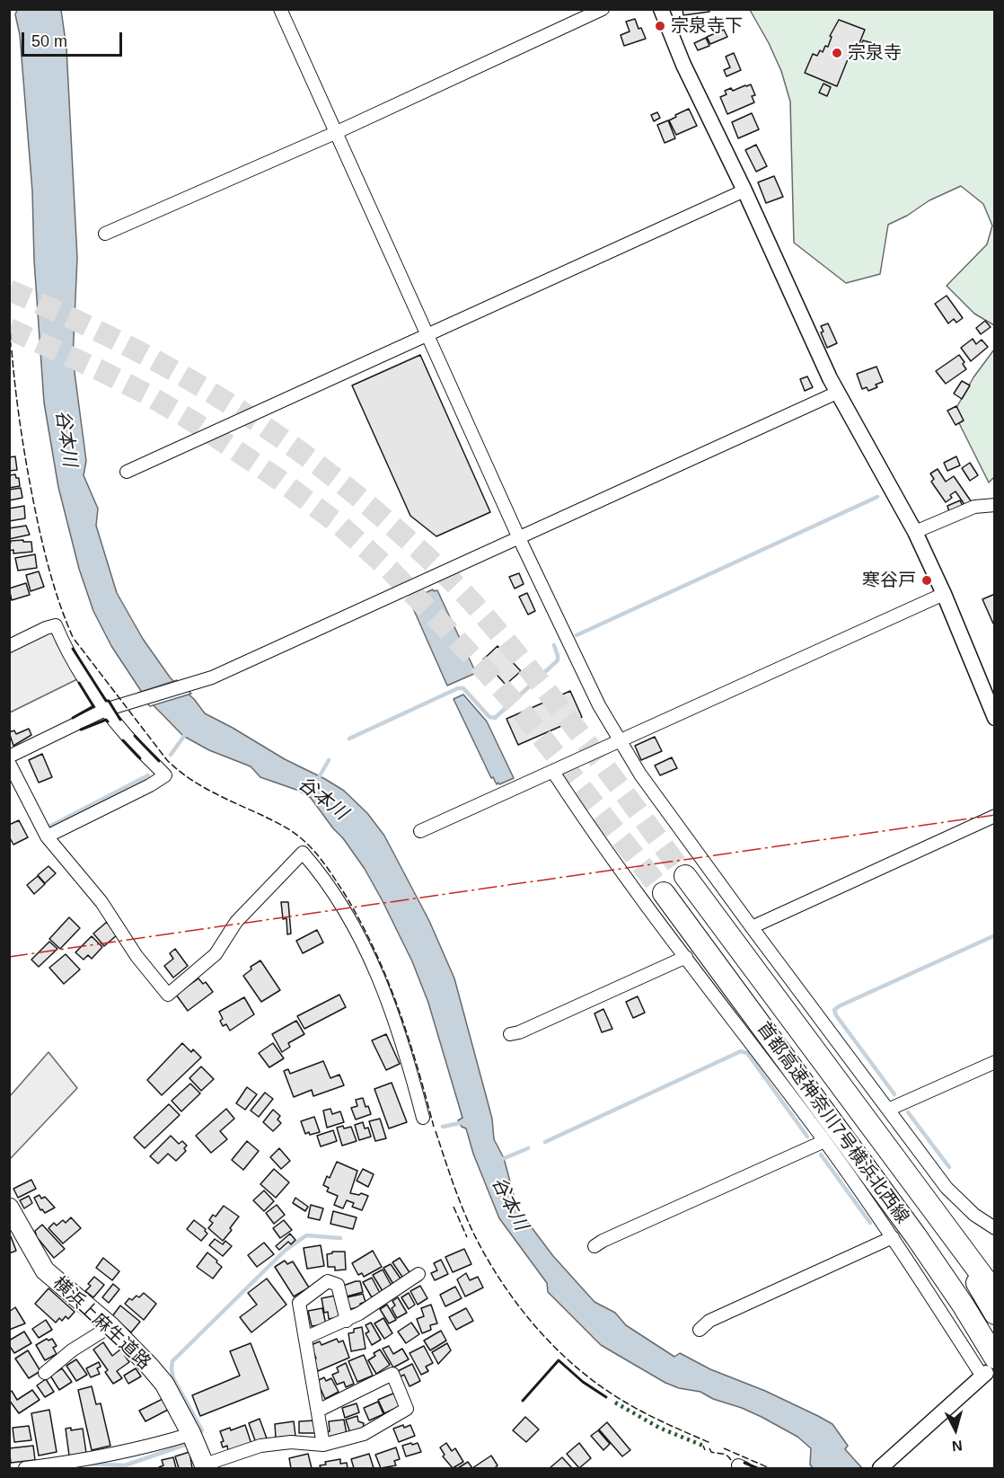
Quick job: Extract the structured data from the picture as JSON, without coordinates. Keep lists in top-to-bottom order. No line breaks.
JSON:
{"streets":{"highway":["首都高速神奈川7号横浜北西線"],"main road":["横浜上麻生道路"]},"water":["谷本川"],"places":["宗泉寺下","宗泉寺","寒谷戸"],"scale_bar":"50 m","north":"bottom"}
